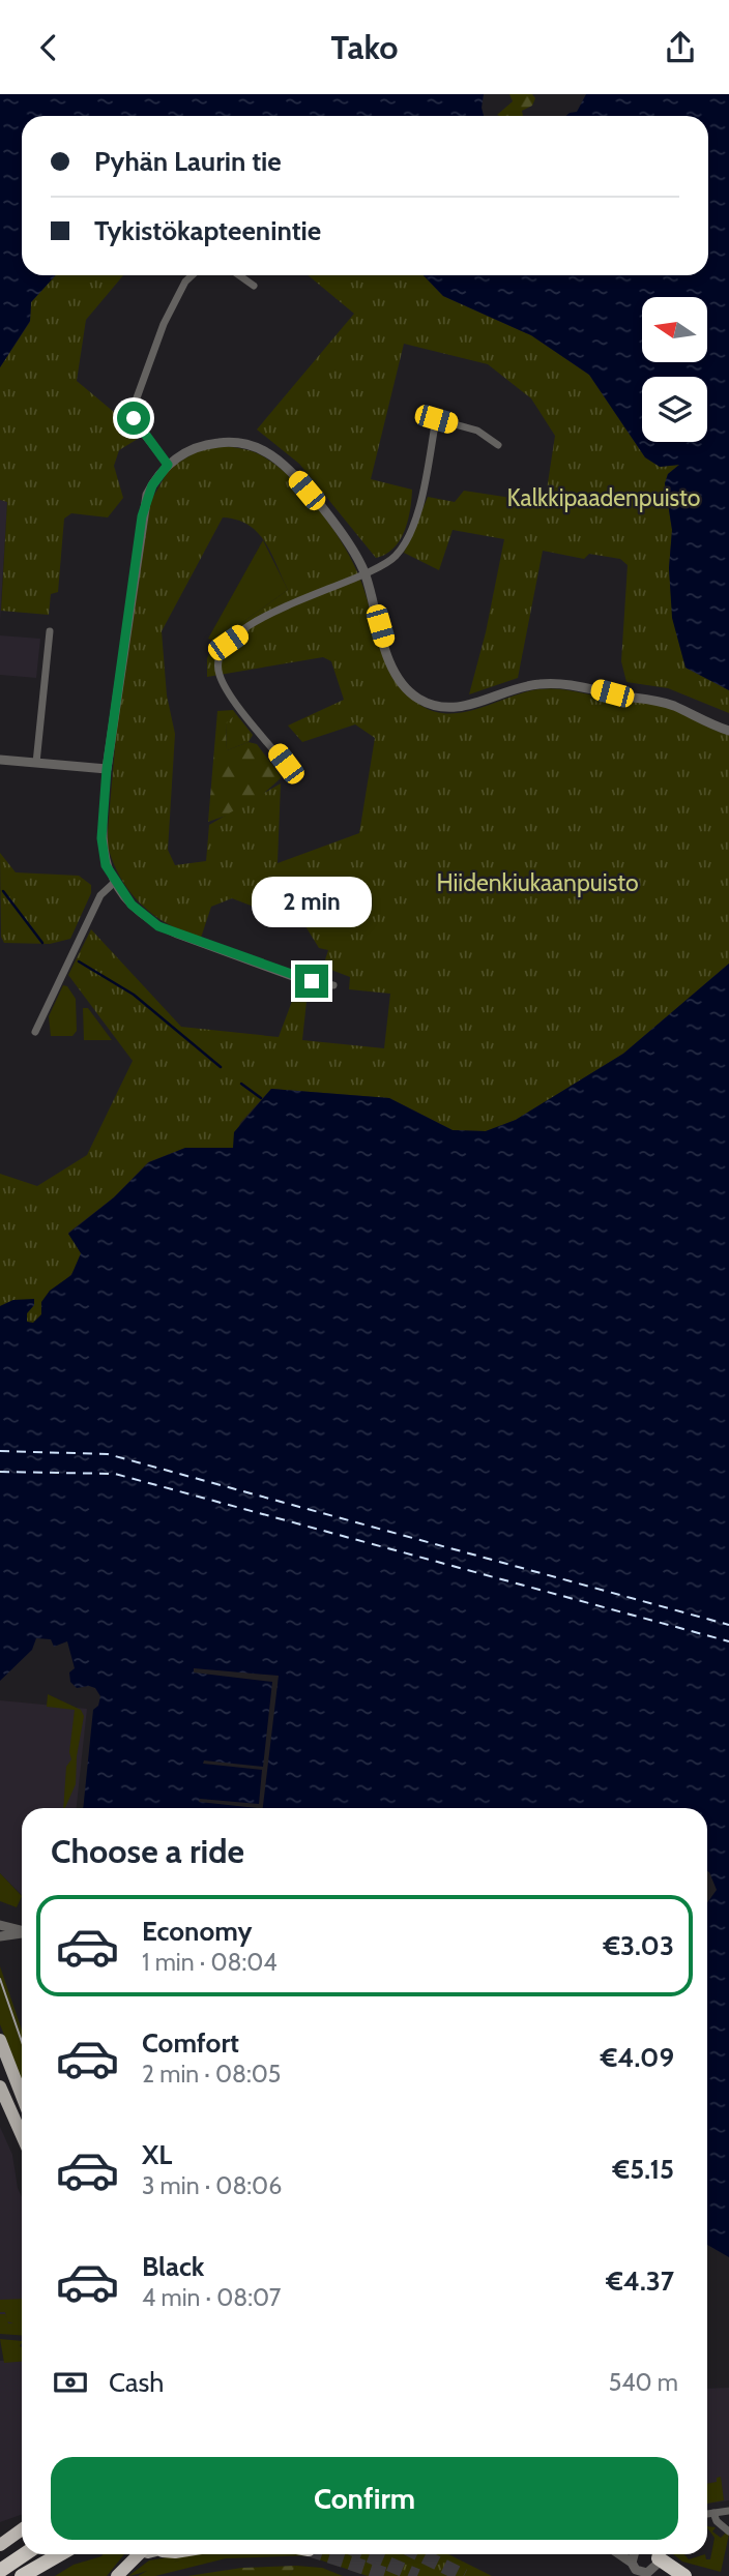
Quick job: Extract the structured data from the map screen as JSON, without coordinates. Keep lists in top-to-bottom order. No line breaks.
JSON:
{"parks":["Kalkkipaadenpuisto","Hiidenkiukaanpuisto"],"north":"left","page":{"header":"Tako","banner":["Pyhän Laurin tie","Tykistökapteenintie"],"bubble":"2 min","heading":"Choose a ride","list":[{"name":"Economy","note":"1 min · 08:04","value":"€3.03"},{"name":"Comfort","note":"2 min · 08:05","value":"€4.09"},{"name":"XL","note":"3 min · 08:06","value":"€5.15"},{"name":"Black","note":"4 min · 08:07","value":"€4.37"}],"pay":["Cash","540 m"],"buttons":"Confirm"}}
